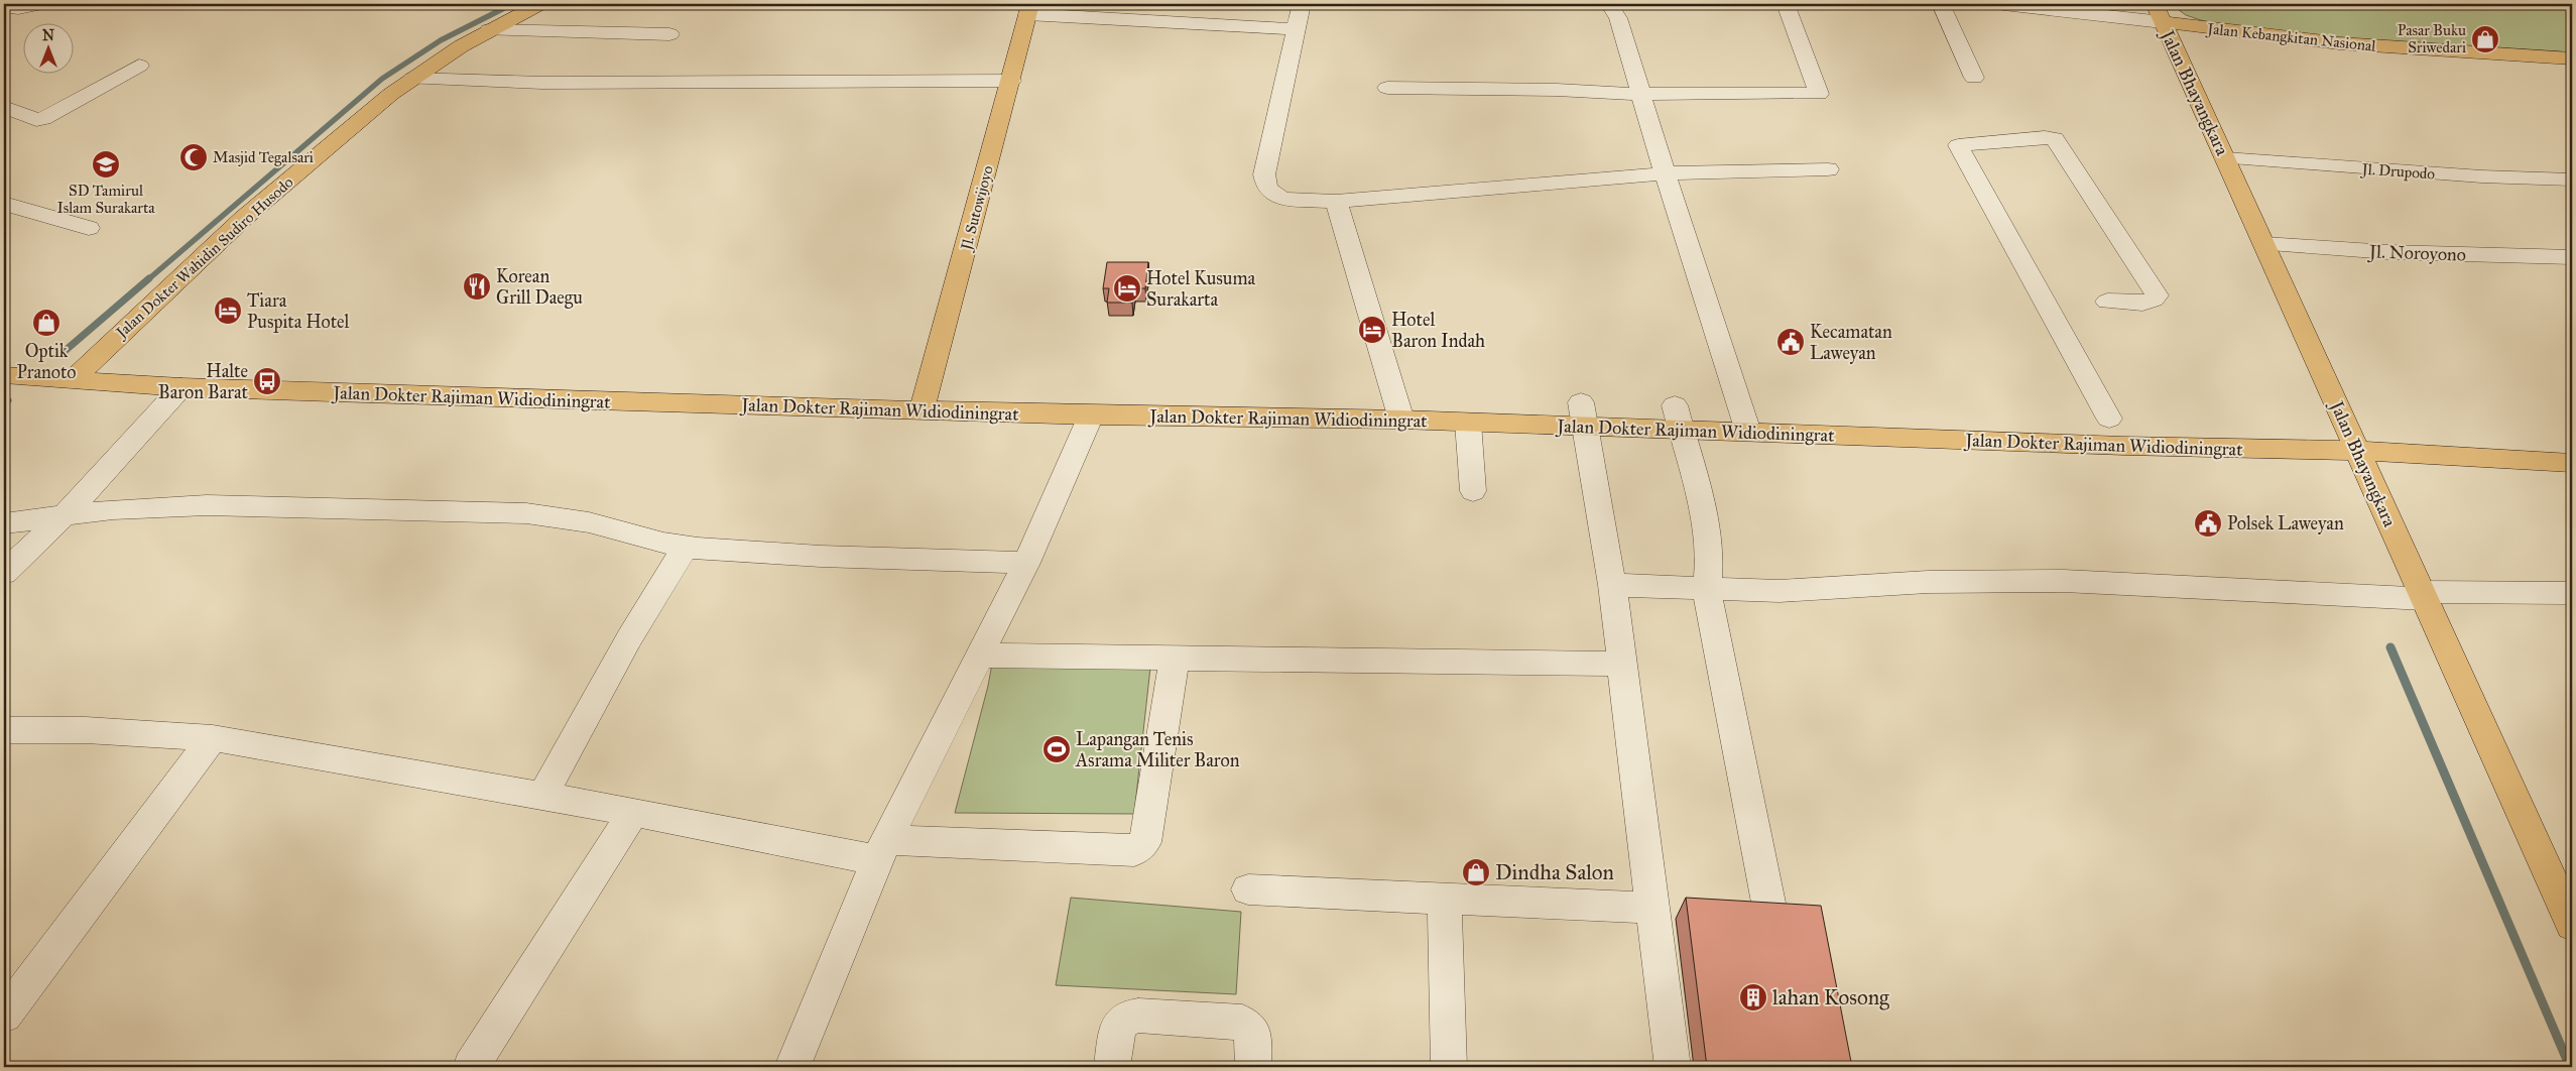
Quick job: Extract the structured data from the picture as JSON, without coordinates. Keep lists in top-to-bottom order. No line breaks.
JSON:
{"streets":{"main road":["Jalan Kebangkitan Nasional","Jalan Bhayangkara","Jl. Sutowijoyo","Jalan Dokter Wahidin Sudiro Husodo","Jalan Dokter Rajiman Widiodiningrat"],"street":["Jl. Drupodo","Jl. Noroyono"]},"crossings":[["Jalan Kebangkitan Nasional","Jalan Bhayangkara"],["Jalan Bhayangkara","Jl. Drupodo"],["Jalan Bhayangkara","Jl. Noroyono"],["Jalan Bhayangkara","Jalan Dokter Rajiman Widiodiningrat"],["Jl. Sutowijoyo","Jalan Dokter Rajiman Widiodiningrat"],["Jalan Dokter Wahidin Sudiro Husodo","Jalan Dokter Rajiman Widiodiningrat"]],"places":{"shop":["Pasar Buku Sriwedari","Optik Pranoto","Dindha Salon"],"mosque":["Masjid Tegalsari"],"school or university":["SD Tamirul Islam Surakarta"],"restaurant":["Korean Grill Daegu"],"hotel":["Hotel Kusuma Surakarta","Tiara Puspita Hotel","Hotel Baron Indah"],"public building":["Kecamatan Laweyan","Polsek Laweyan"],"bus stop":["Halte Baron Barat"],"sports":["Lapangan Tenis Asrama Militer Baron"],"building":["lahan Kosong"]},"north":"top"}
